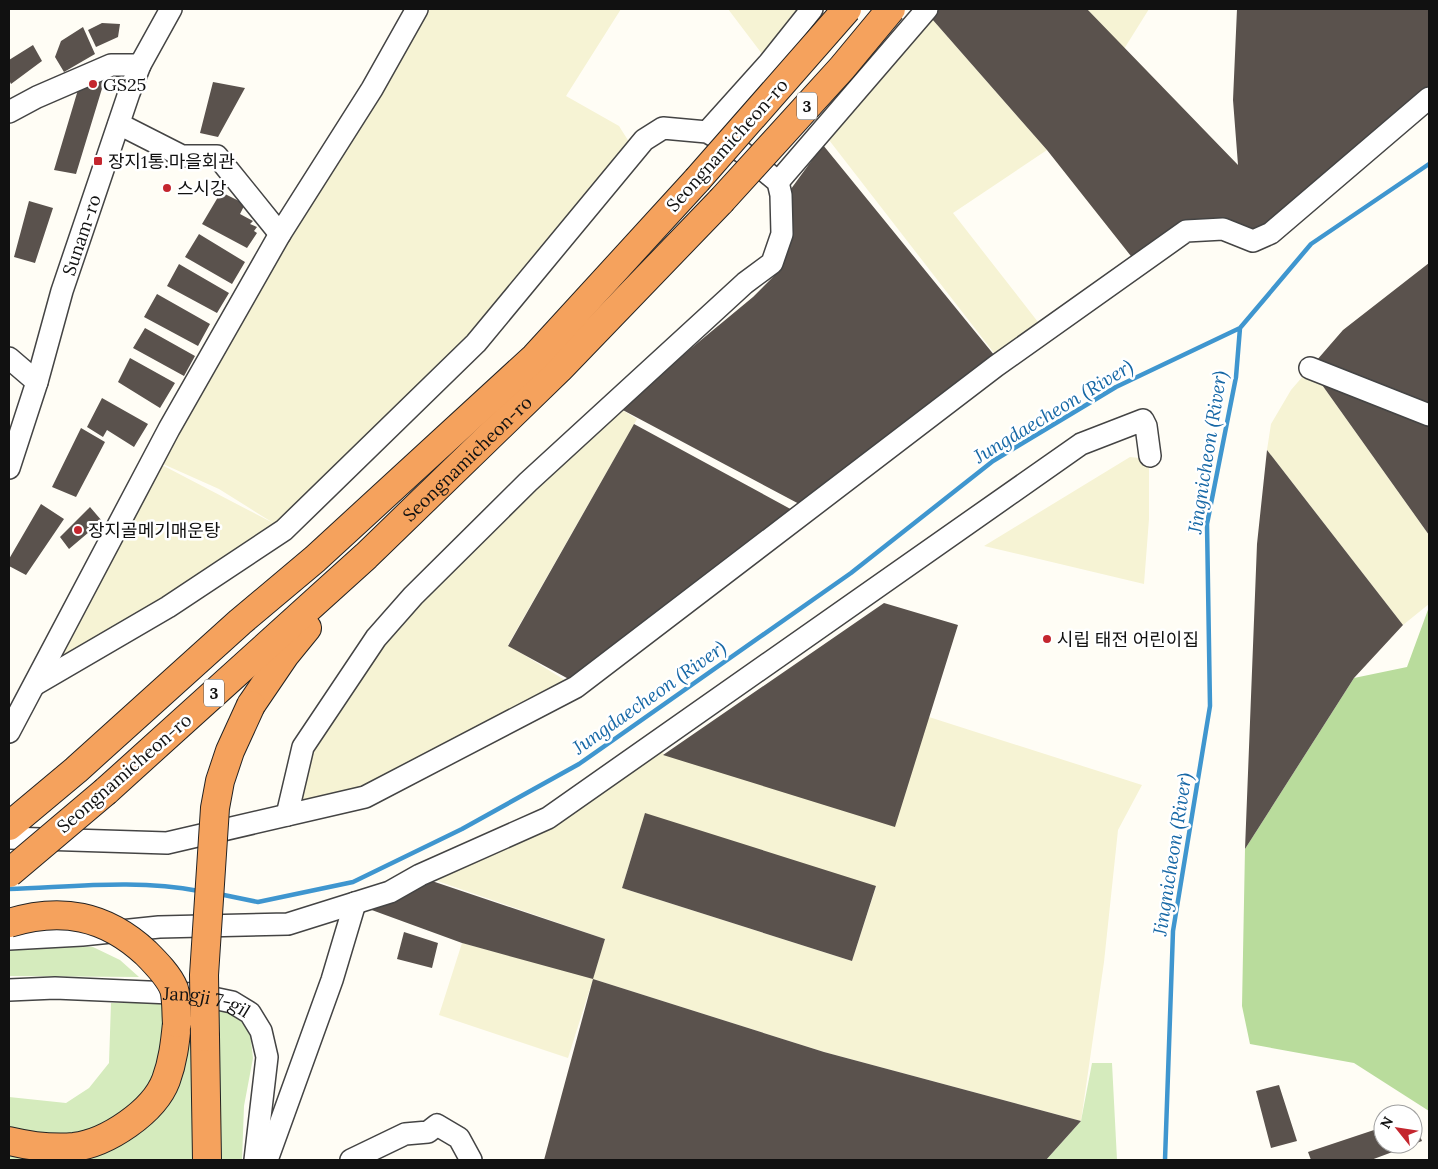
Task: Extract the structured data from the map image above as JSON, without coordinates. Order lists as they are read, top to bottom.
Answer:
{
  "streets": {
    "highway": ["3", "Seongnamicheon-ro"],
    "street": ["Sunam-ro", "Jangji 7-gil"]
  },
  "water": ["Jungdaecheon (River)", "Jingnicheon (River)"],
  "places": {
    "other": [
      "GS25",
      "스시강",
      "장지골메기매운탕",
      "시립 태전 어린이집"
    ],
    "transit": ["장지1통.마을회관"]
  },
  "north": "top left"
}
